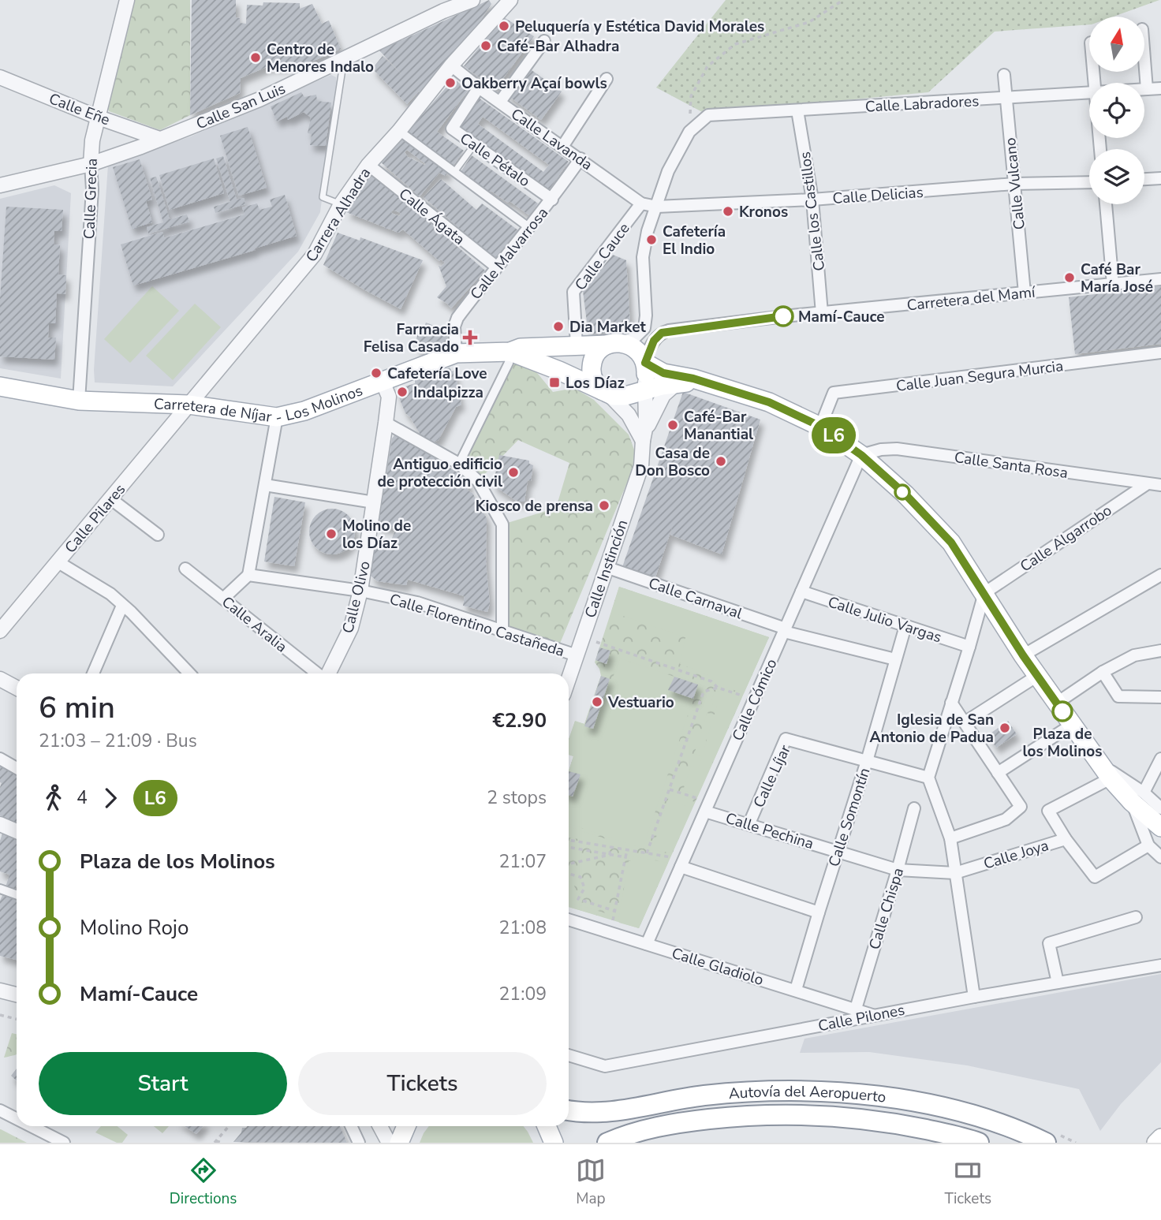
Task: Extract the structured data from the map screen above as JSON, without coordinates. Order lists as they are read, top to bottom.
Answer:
{
  "streets": {
    "highway": ["Autovía del Aeropuerto"],
    "main road": ["Carretera de Níjar - Los Molinos"],
    "street": [
      "Calle Labradores",
      "Calle San Luis",
      "Calle Eñe",
      "Calle Lavanda",
      "Calle Pétalo",
      "Calle Vulcano",
      "Calle Delicias",
      "Calle Grecia",
      "Calle los Castillos",
      "Carrera Alhadra",
      "Calle Ágata",
      "Calle Malvarrosa",
      "Calle Cauce",
      "Carretera del Mamí",
      "Calle Juan Segura Murcia",
      "Calle Santa Rosa",
      "Calle Pilares",
      "Calle Algarrobo",
      "Calle Instinción",
      "Calle Olivo",
      "Calle Carnaval",
      "Calle Julio Vargas",
      "Calle Aralia",
      "Calle Florentino Castañeda",
      "Calle Cómico",
      "Calle Líjar",
      "Calle Somontín",
      "Calle Pechina",
      "Calle Joya",
      "Calle Chispa",
      "Calle Gladiolo",
      "Calle Pilones"
    ]
  },
  "crossings": [
    ["Calle Labradores", "Calle Vulcano"],
    ["Calle Labradores", "Calle los Castillos"],
    ["Calle San Luis", "Calle Eñe"],
    ["Calle San Luis", "Calle Grecia"],
    ["Calle Eñe", "Calle Grecia"],
    ["Calle Lavanda", "Calle Pétalo"],
    ["Calle Lavanda", "Calle Delicias"],
    ["Calle Lavanda", "Carrera Alhadra"],
    ["Calle Lavanda", "Calle Malvarrosa"],
    ["Calle Lavanda", "Calle Cauce"],
    ["Calle Pétalo", "Calle Malvarrosa"],
    ["Calle Vulcano", "Calle Delicias"],
    ["Calle Vulcano", "Carretera del Mamí"],
    ["Calle Delicias", "Calle los Castillos"],
    ["Calle Grecia", "Carretera de Níjar - Los Molinos"],
    ["Calle los Castillos", "Carretera del Mamí"],
    ["Carrera Alhadra", "Calle Ágata"],
    ["Carrera Alhadra", "Carretera de Níjar - Los Molinos"],
    ["Carrera Alhadra", "Calle Pilares"],
    ["Calle Ágata", "Calle Malvarrosa"],
    ["Calle Malvarrosa", "Carretera de Níjar - Los Molinos"],
    ["Carretera de Níjar - Los Molinos", "Calle Pilares"],
    ["Carretera de Níjar - Los Molinos", "Calle Olivo"],
    ["Calle Santa Rosa", "Calle Algarrobo"],
    ["Calle Santa Rosa", "Calle Cómico"],
    ["Calle Instinción", "Calle Carnaval"],
    ["Calle Instinción", "Calle Florentino Castañeda"],
    ["Calle Olivo", "Calle Florentino Castañeda"],
    ["Calle Carnaval", "Calle Cómico"],
    ["Calle Carnaval", "Calle Somontín"],
    ["Calle Julio Vargas", "Calle Cómico"],
    ["Calle Julio Vargas", "Calle Somontín"],
    ["Calle Cómico", "Calle Pechina"],
    ["Calle Cómico", "Calle Gladiolo"],
    ["Calle Líjar", "Calle Somontín"],
    ["Calle Líjar", "Calle Pechina"],
    ["Calle Somontín", "Calle Pechina"],
    ["Calle Somontín", "Calle Gladiolo"],
    ["Calle Pechina", "Calle Joya"],
    ["Calle Pechina", "Calle Chispa"],
    ["Calle Joya", "Calle Chispa"],
    ["Calle Chispa", "Calle Gladiolo"],
    ["Calle Gladiolo", "Calle Pilones"]
  ],
  "places": {
    "other": [
      "Peluquería y Estética David Morales",
      "Café-Bar Alhadra",
      "Centro de Menores Indalo",
      "Oakberry Açaí bowls",
      "Kronos",
      "Cafetería El Indio",
      "Café Bar María José",
      "Mamí-Cauce",
      "Dia Market",
      "Cafetería Love",
      "Indalpizza",
      "Café-Bar Manantial",
      "Casa de Don Bosco",
      "Antiguo edificio de protección civil",
      "Kiosco de prensa",
      "Molino de los Díaz",
      "Vestuario",
      "Plaza de los Molinos",
      "Iglesia de San Antonio de Padua"
    ],
    "health": ["Farmacia Felisa Casado"],
    "transit": ["Los Díaz"]
  },
  "lines": ["bus line L6"],
  "north": "top",
  "page": {
    "on_map": "L6",
    "heading": ["6 min", "21:03 – 21:09 · Bus", "€2.90"],
    "legs": ["4", "L6", "2 stops"],
    "list": [
      {
        "name": "Plaza de los Molinos",
        "value": "21:07"
      },
      {
        "name": "Molino Rojo",
        "value": "21:08"
      },
      {
        "name": "Mamí-Cauce",
        "value": "21:09"
      }
    ],
    "buttons": ["Start", "Tickets"],
    "tabs": ["Directions", "Map", "Tickets"]
  }
}
